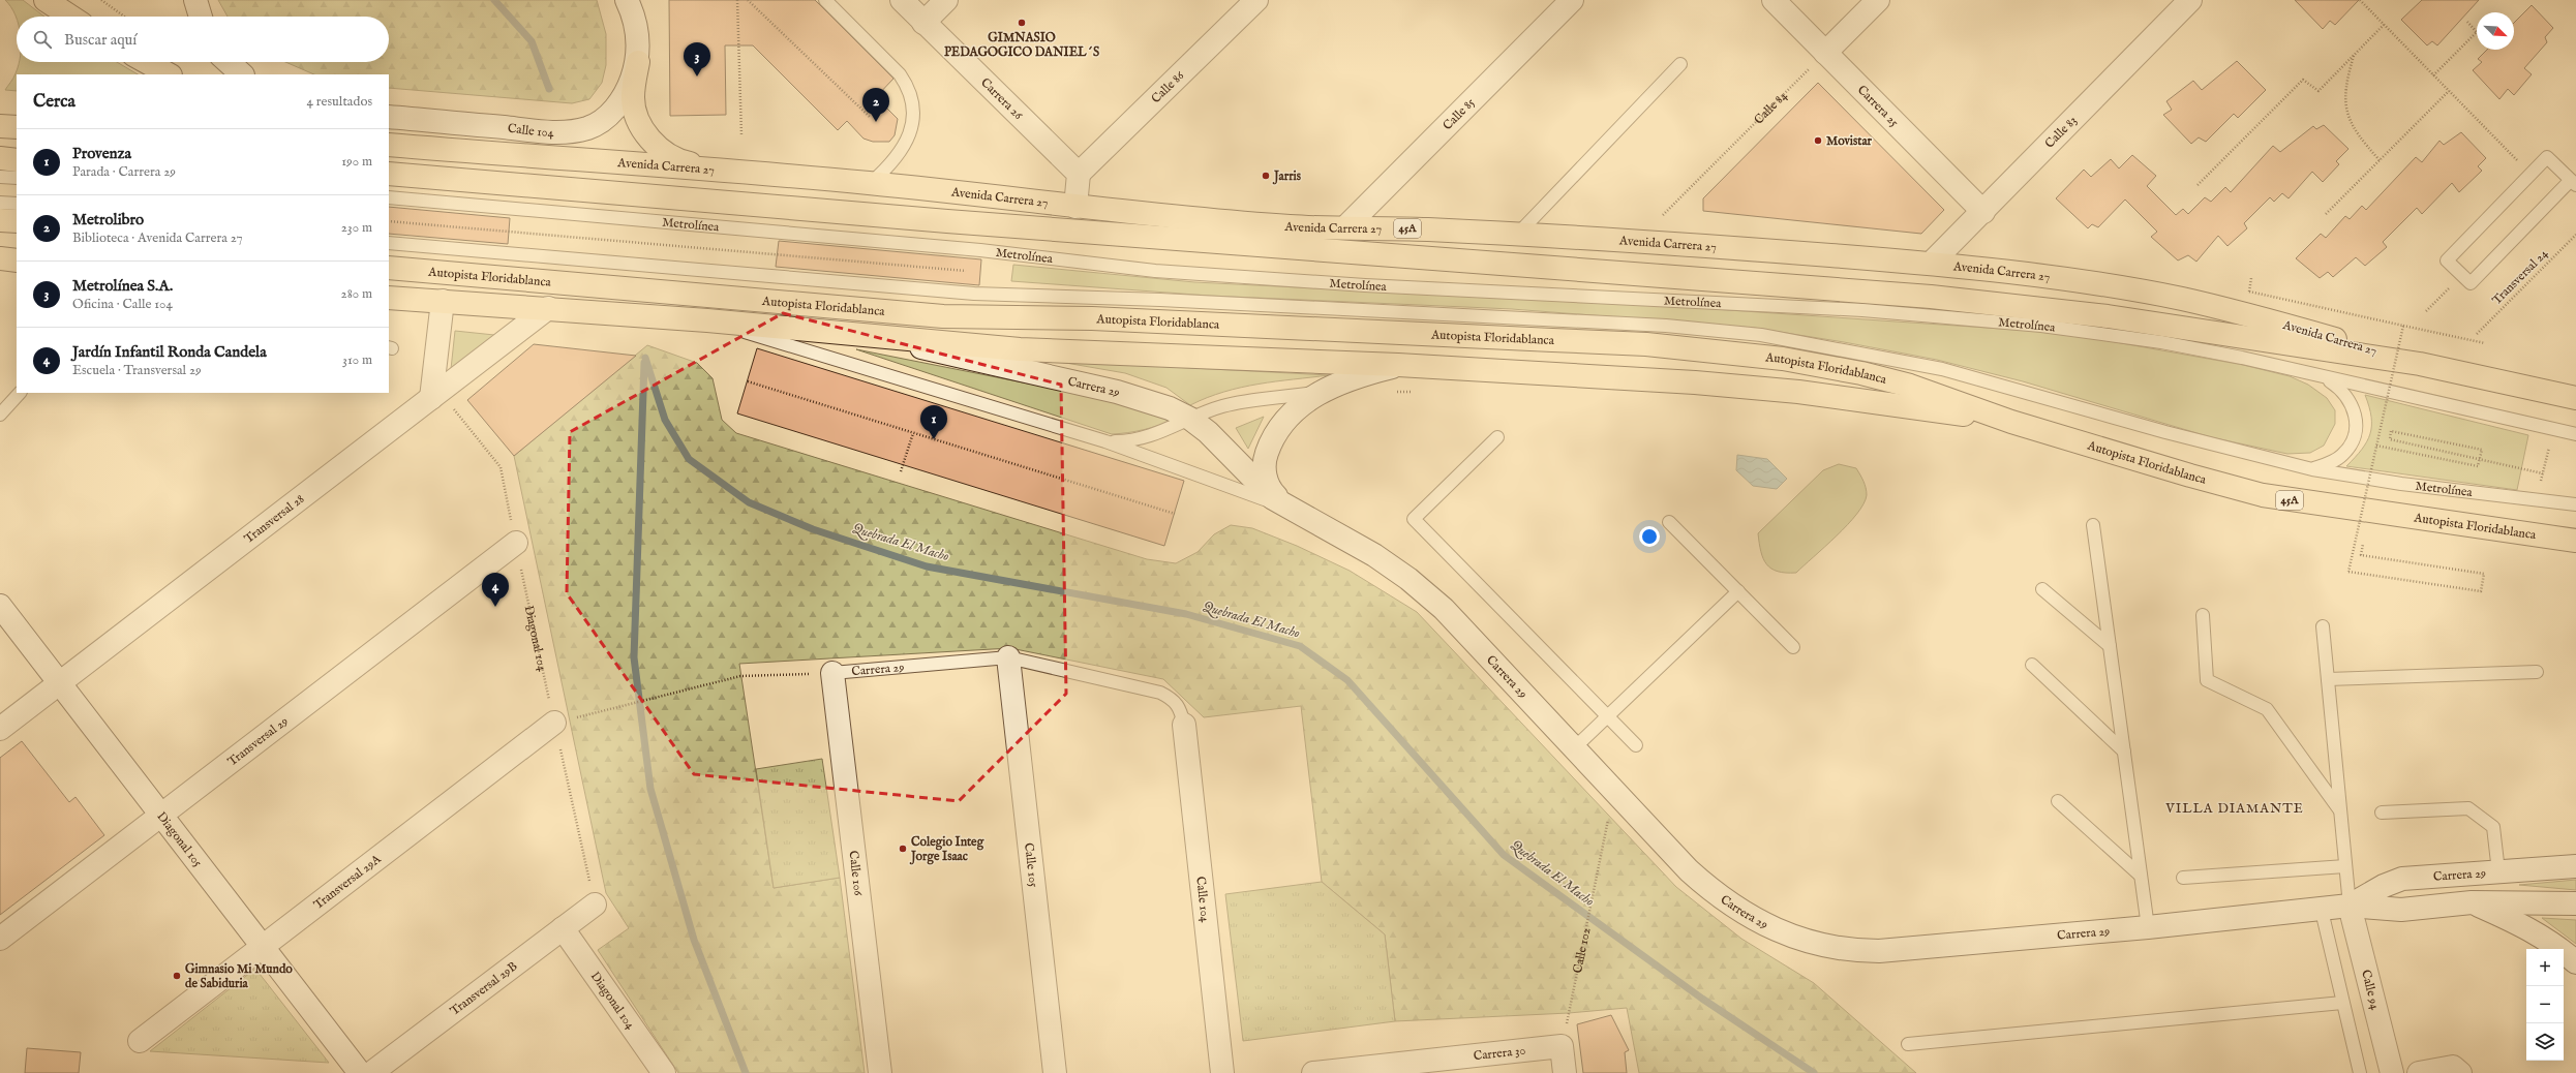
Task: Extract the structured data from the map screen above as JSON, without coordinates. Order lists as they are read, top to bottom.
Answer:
{
  "streets": {
    "highway": ["Avenida Carrera 27", "45A", "Autopista Floridablanca"],
    "street": [
      "Calle 86",
      "Carrera 26",
      "Carrera 25",
      "Calle 85",
      "Calle 104",
      "Calle 83",
      "Carrera 29",
      "Transversal 28",
      "Diagonal 104",
      "Transversal 29",
      "Diagonal 105",
      "Calle 105",
      "Calle 106",
      "Transversal 29A",
      "Transversal 29B",
      "Calle 94",
      "Carrera 30"
    ],
    "lane": ["Metrolínea"],
    "path": ["Calle 84", "Transversal 24", "Calle 102"]
  },
  "crossings": [
    ["Calle 86", "Carrera 26"],
    ["Carrera 25", "Calle 84"],
    ["Carrera 25", "Calle 83"],
    ["Calle 85", "Avenida Carrera 27"],
    ["Calle 104", "Carrera 29"],
    ["Calle 83", "Avenida Carrera 27"],
    ["Avenida Carrera 27", "45A"],
    ["45A", "Autopista Floridablanca"],
    ["45A", "Carrera 29"],
    ["45A", "Transversal 28"],
    ["Carrera 29", "Calle 105"],
    ["Carrera 29", "Calle 106"],
    ["Carrera 29", "Calle 94"],
    ["Transversal 28", "Diagonal 104"],
    ["Transversal 28", "Diagonal 105"],
    ["Diagonal 104", "Transversal 29"],
    ["Diagonal 104", "Transversal 29A"],
    ["Diagonal 104", "Transversal 29B"],
    ["Transversal 29", "Diagonal 105"],
    ["Diagonal 105", "Transversal 29A"]
  ],
  "districts": ["VILLA DIAMANTE"],
  "water": ["Quebrada El Macho"],
  "places": [
    "GIMNASIO PEDAGOGICO DANIEL´S",
    "Movistar",
    "Jarris",
    "Colegio Integ Jorge Isaac",
    "Gimnasio Mi Mundo de Sabiduria"
  ],
  "north": "bottom right",
  "page": {
    "search": "Buscar aquí",
    "pins": [
      "3",
      "2",
      "1",
      "4"
    ],
    "heading": ["Cerca", "4 resultados"],
    "list": [
      {
        "mark": "1",
        "name": "Provenza",
        "note": "Parada · Carrera 29",
        "value": "190 m"
      },
      {
        "mark": "2",
        "name": "Metrolibro",
        "note": "Biblioteca · Avenida Carrera 27",
        "value": "230 m"
      },
      {
        "mark": "3",
        "name": "Metrolínea S.A.",
        "note": "Oficina · Calle 104",
        "value": "280 m"
      },
      {
        "mark": "4",
        "name": "Jardín Infantil Ronda Candela",
        "note": "Escuela · Transversal 29",
        "value": "310 m"
      }
    ],
    "map_buttons": ["+", "−"]
  }
}
